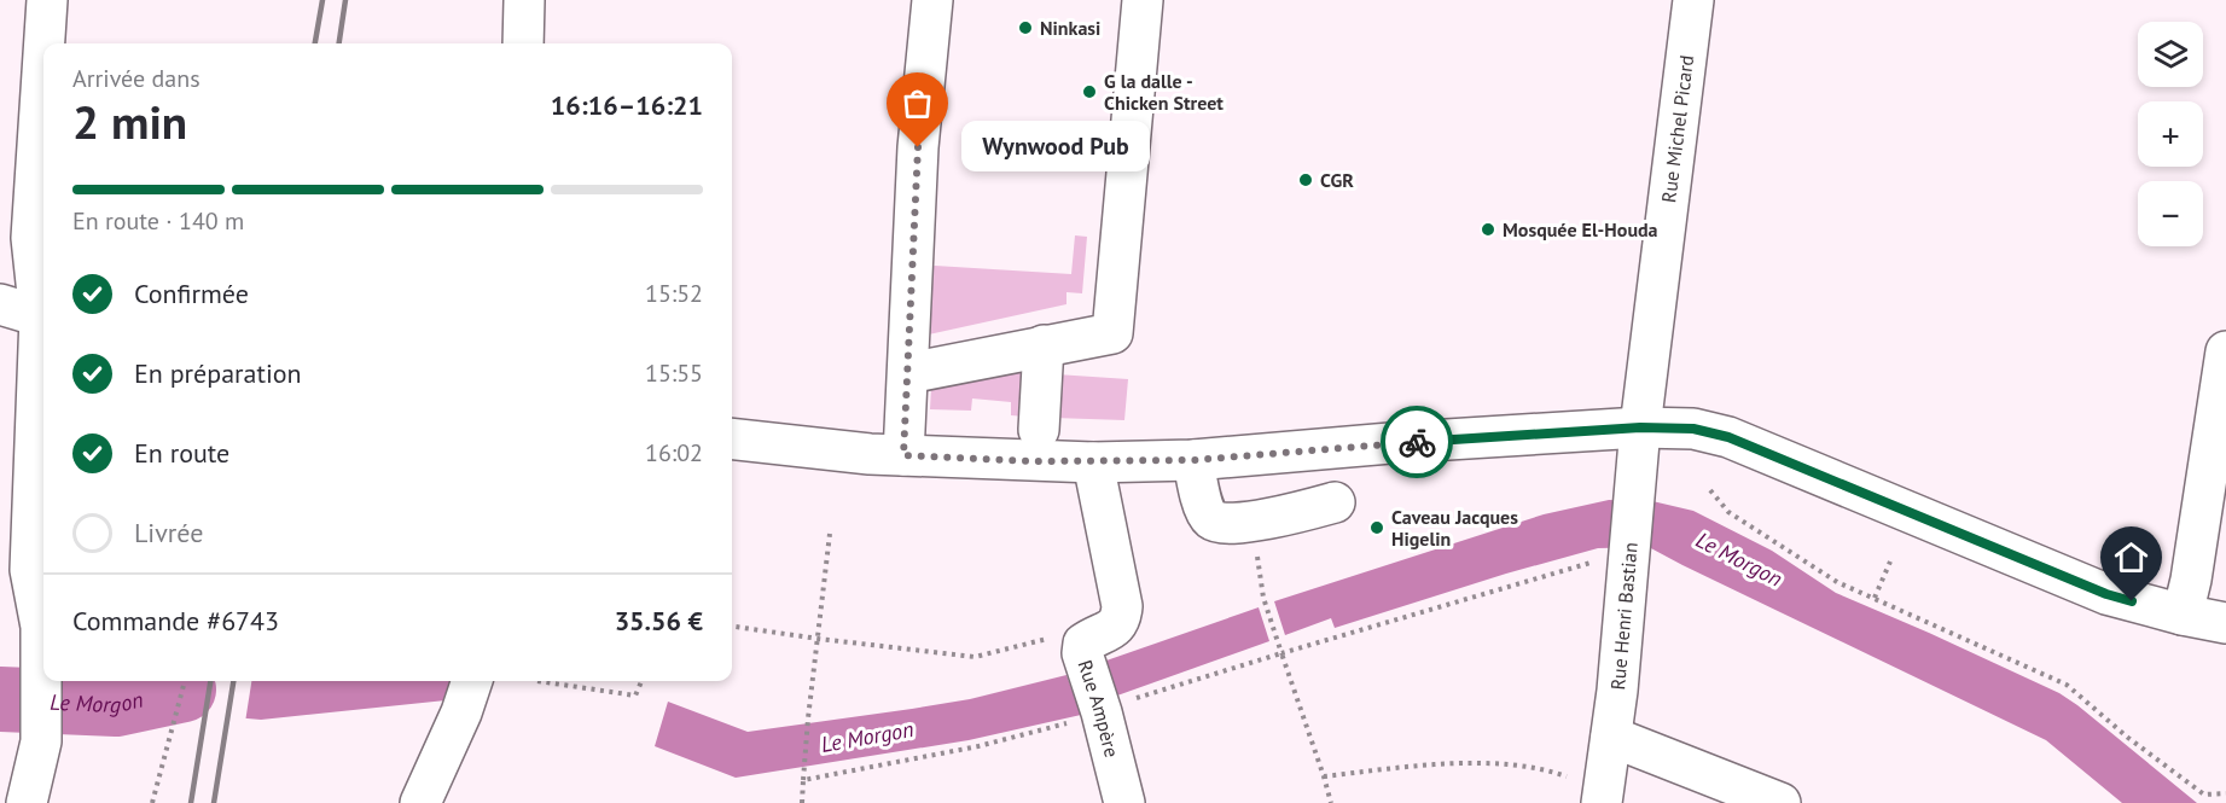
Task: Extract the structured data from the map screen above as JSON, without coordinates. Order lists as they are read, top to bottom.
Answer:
{
  "streets": {
    "street": ["Rue Michel Picard", "Rue Henri Bastian", "Rue Ampère"]
  },
  "crossings": [
    ["Rue Michel Picard", "Rue Henri Bastian"]
  ],
  "water": ["Le Morgon"],
  "places": [
    "Ninkasi",
    "G la dalle - Chicken Street",
    "Wynwood Pub",
    "CGR",
    "Mosquée El-Houda",
    "Caveau Jacques Higelin"
  ],
  "page": {
    "map_buttons": ["+", "−"],
    "heading": ["2 min", "Arrivée dans", "16:16–16:21"],
    "panel": ["Commande #6743", "35.56 €"],
    "bubble": "Wynwood Pub",
    "bar": "En route · 140 m",
    "list": [
      ["Confirmée", "15:52"],
      ["En préparation", "15:55"],
      ["En route", "16:02"],
      "Livrée"
    ]
  }
}
